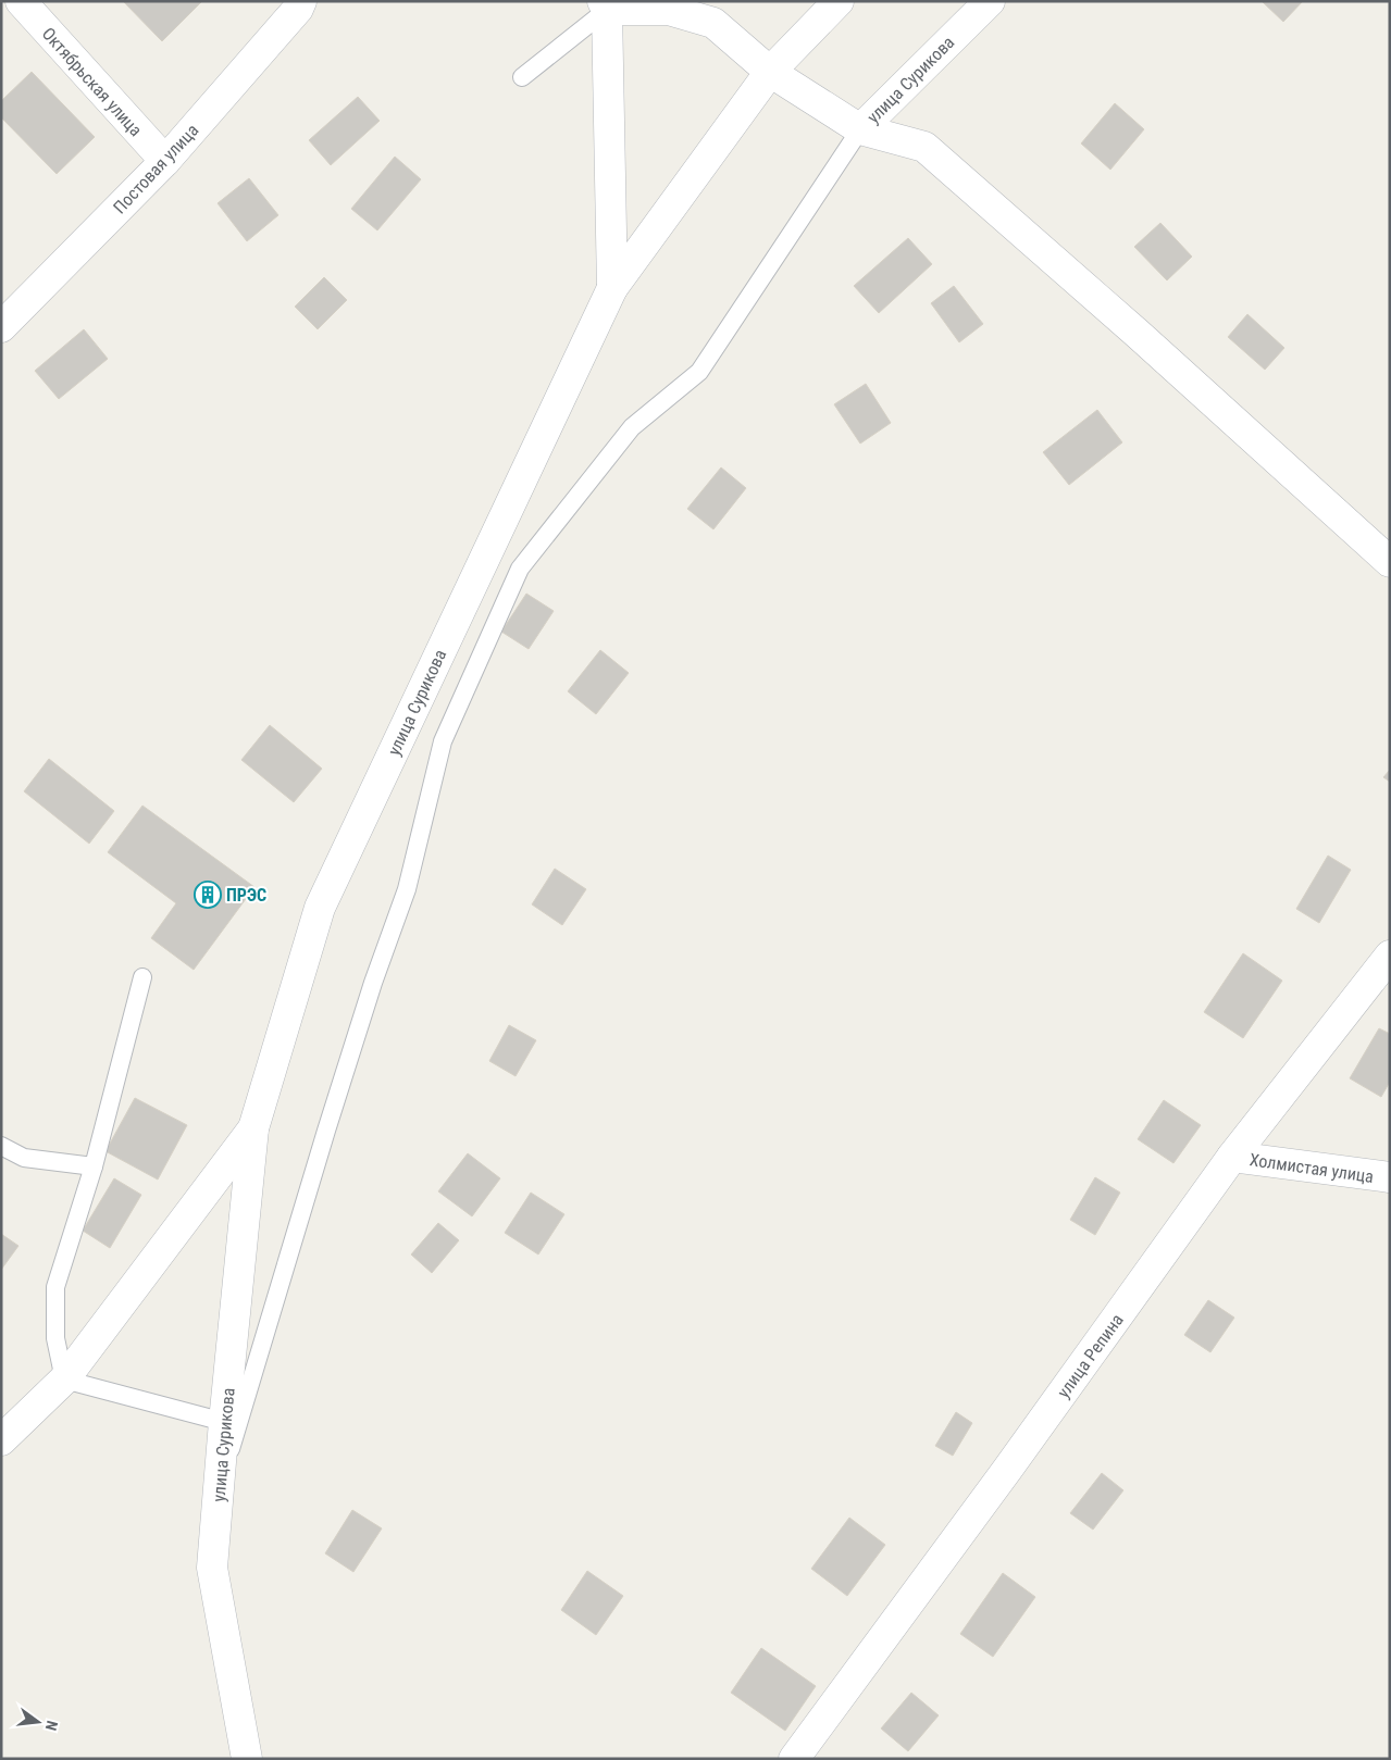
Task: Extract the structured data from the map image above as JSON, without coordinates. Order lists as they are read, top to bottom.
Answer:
{
  "streets": {
    "street": [
      "улица Сурикова",
      "Октябрьская улица",
      "Постовая улица",
      "Холмистая улица",
      "улица Репина"
    ]
  },
  "crossings": [
    ["Октябрьская улица", "Постовая улица"],
    ["Холмистая улица", "улица Репина"]
  ],
  "places": {
    "building": ["ПРЭС"]
  },
  "north": "right"
}
